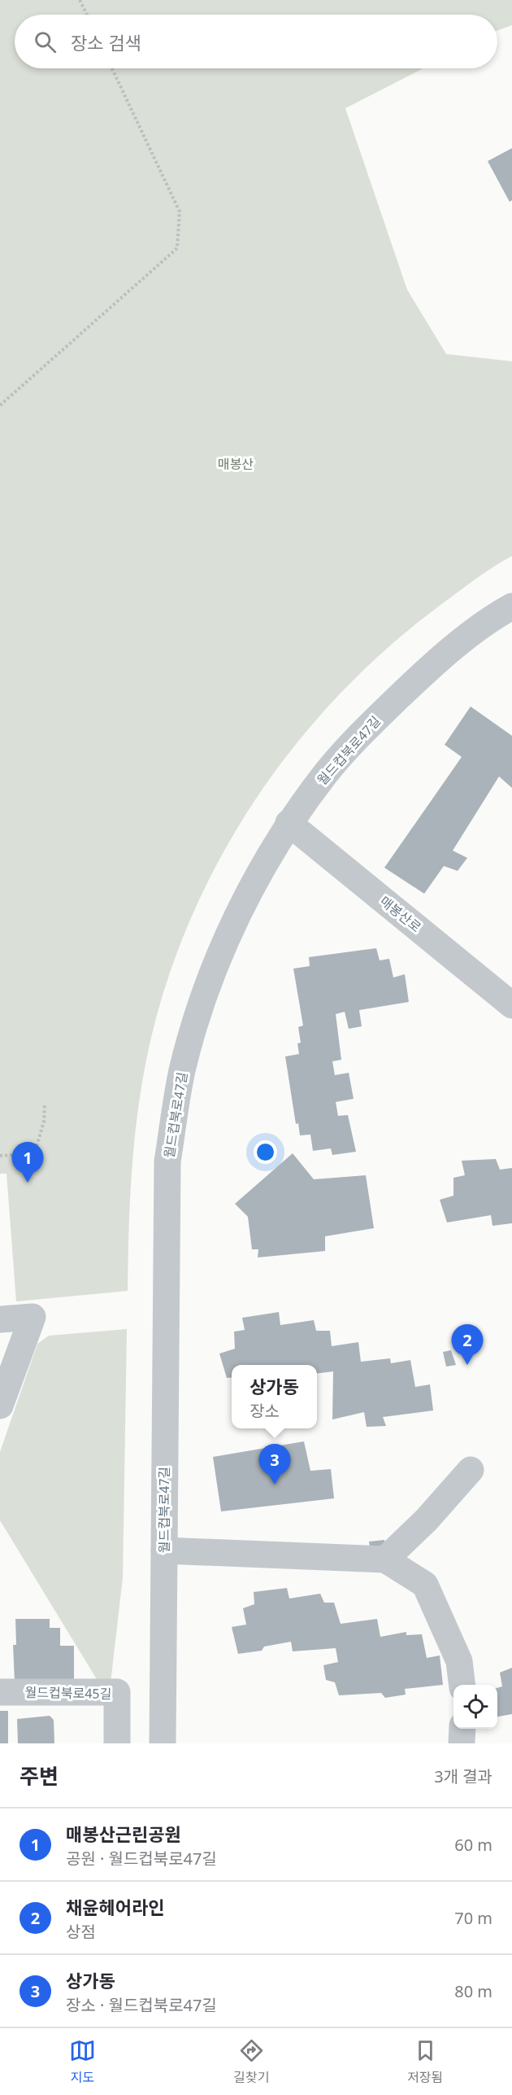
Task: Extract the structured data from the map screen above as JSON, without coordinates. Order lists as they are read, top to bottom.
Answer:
{
  "streets": {
    "street": ["월드컵북로47길", "매봉산로", "월드컵북로45길"]
  },
  "crossings": [
    ["월드컵북로47길", "매봉산로"]
  ],
  "parks": ["매봉산"],
  "page": {
    "search": "장소 검색",
    "pins": ["1", "2", "3"],
    "popup": ["상가동", "장소"],
    "heading": ["주변", "3개 결과"],
    "list": [
      {
        "mark": "1",
        "name": "매봉산근린공원",
        "note": "공원 · 월드컵북로47길",
        "value": "60 m"
      },
      {
        "mark": "2",
        "name": "채윤헤어라인",
        "note": "상점",
        "value": "70 m"
      },
      {
        "mark": "3",
        "name": "상가동",
        "note": "장소 · 월드컵북로47길",
        "value": "80 m"
      }
    ],
    "nav": ["지도", "길찾기", "저장됨"]
  }
}
